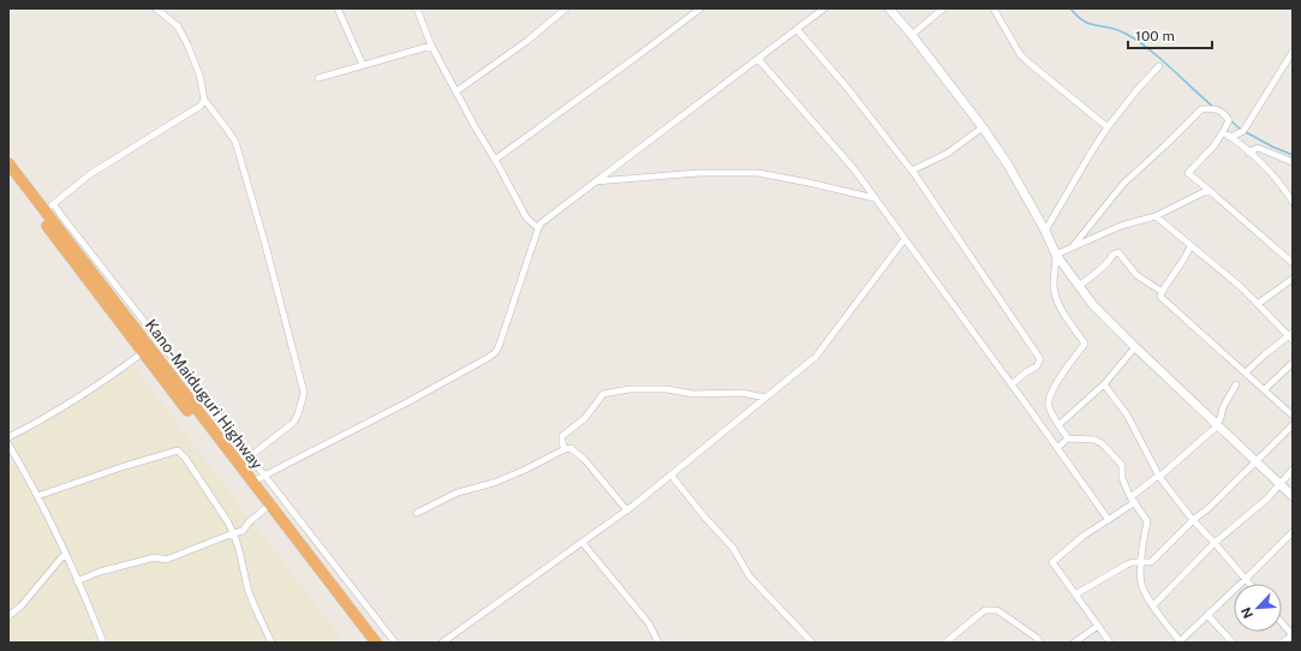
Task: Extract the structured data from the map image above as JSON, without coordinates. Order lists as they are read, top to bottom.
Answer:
{
  "streets": {
    "highway": ["Kano-Maiduguri Highway"]
  },
  "scale_bar": "100 m",
  "north": "bottom left"
}
